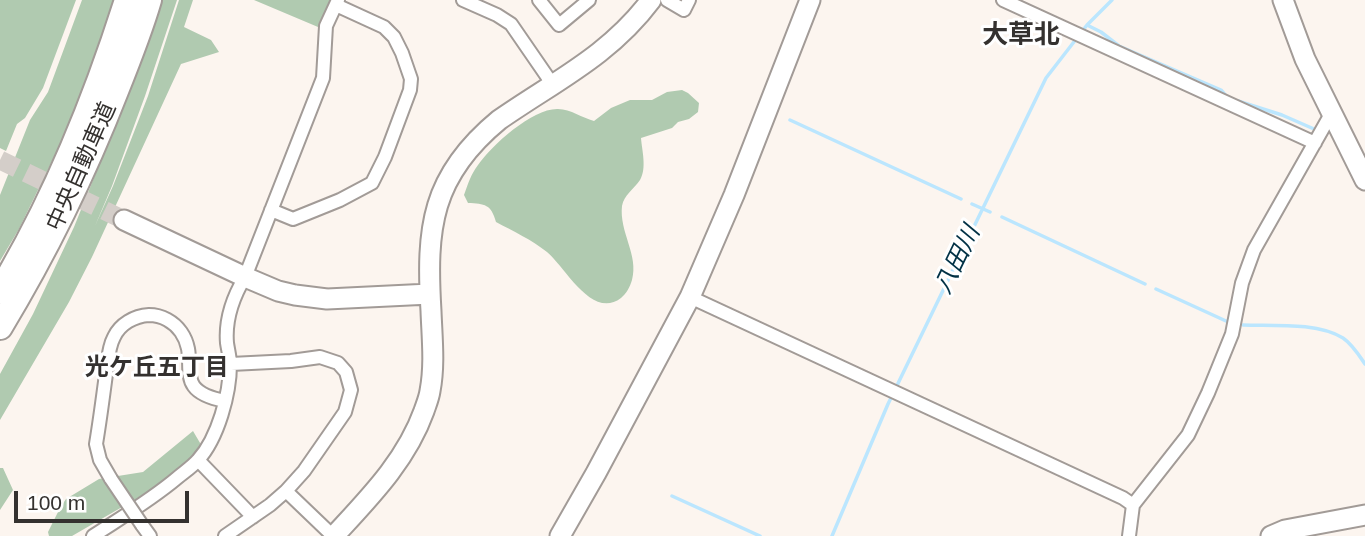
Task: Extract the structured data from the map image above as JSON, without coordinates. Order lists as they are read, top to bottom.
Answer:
{
  "streets": {
    "highway": ["中央自動車道"]
  },
  "districts": ["大草北", "光ケ丘五丁目"],
  "water": ["八田川"],
  "scale_bar": "100 m"
}
